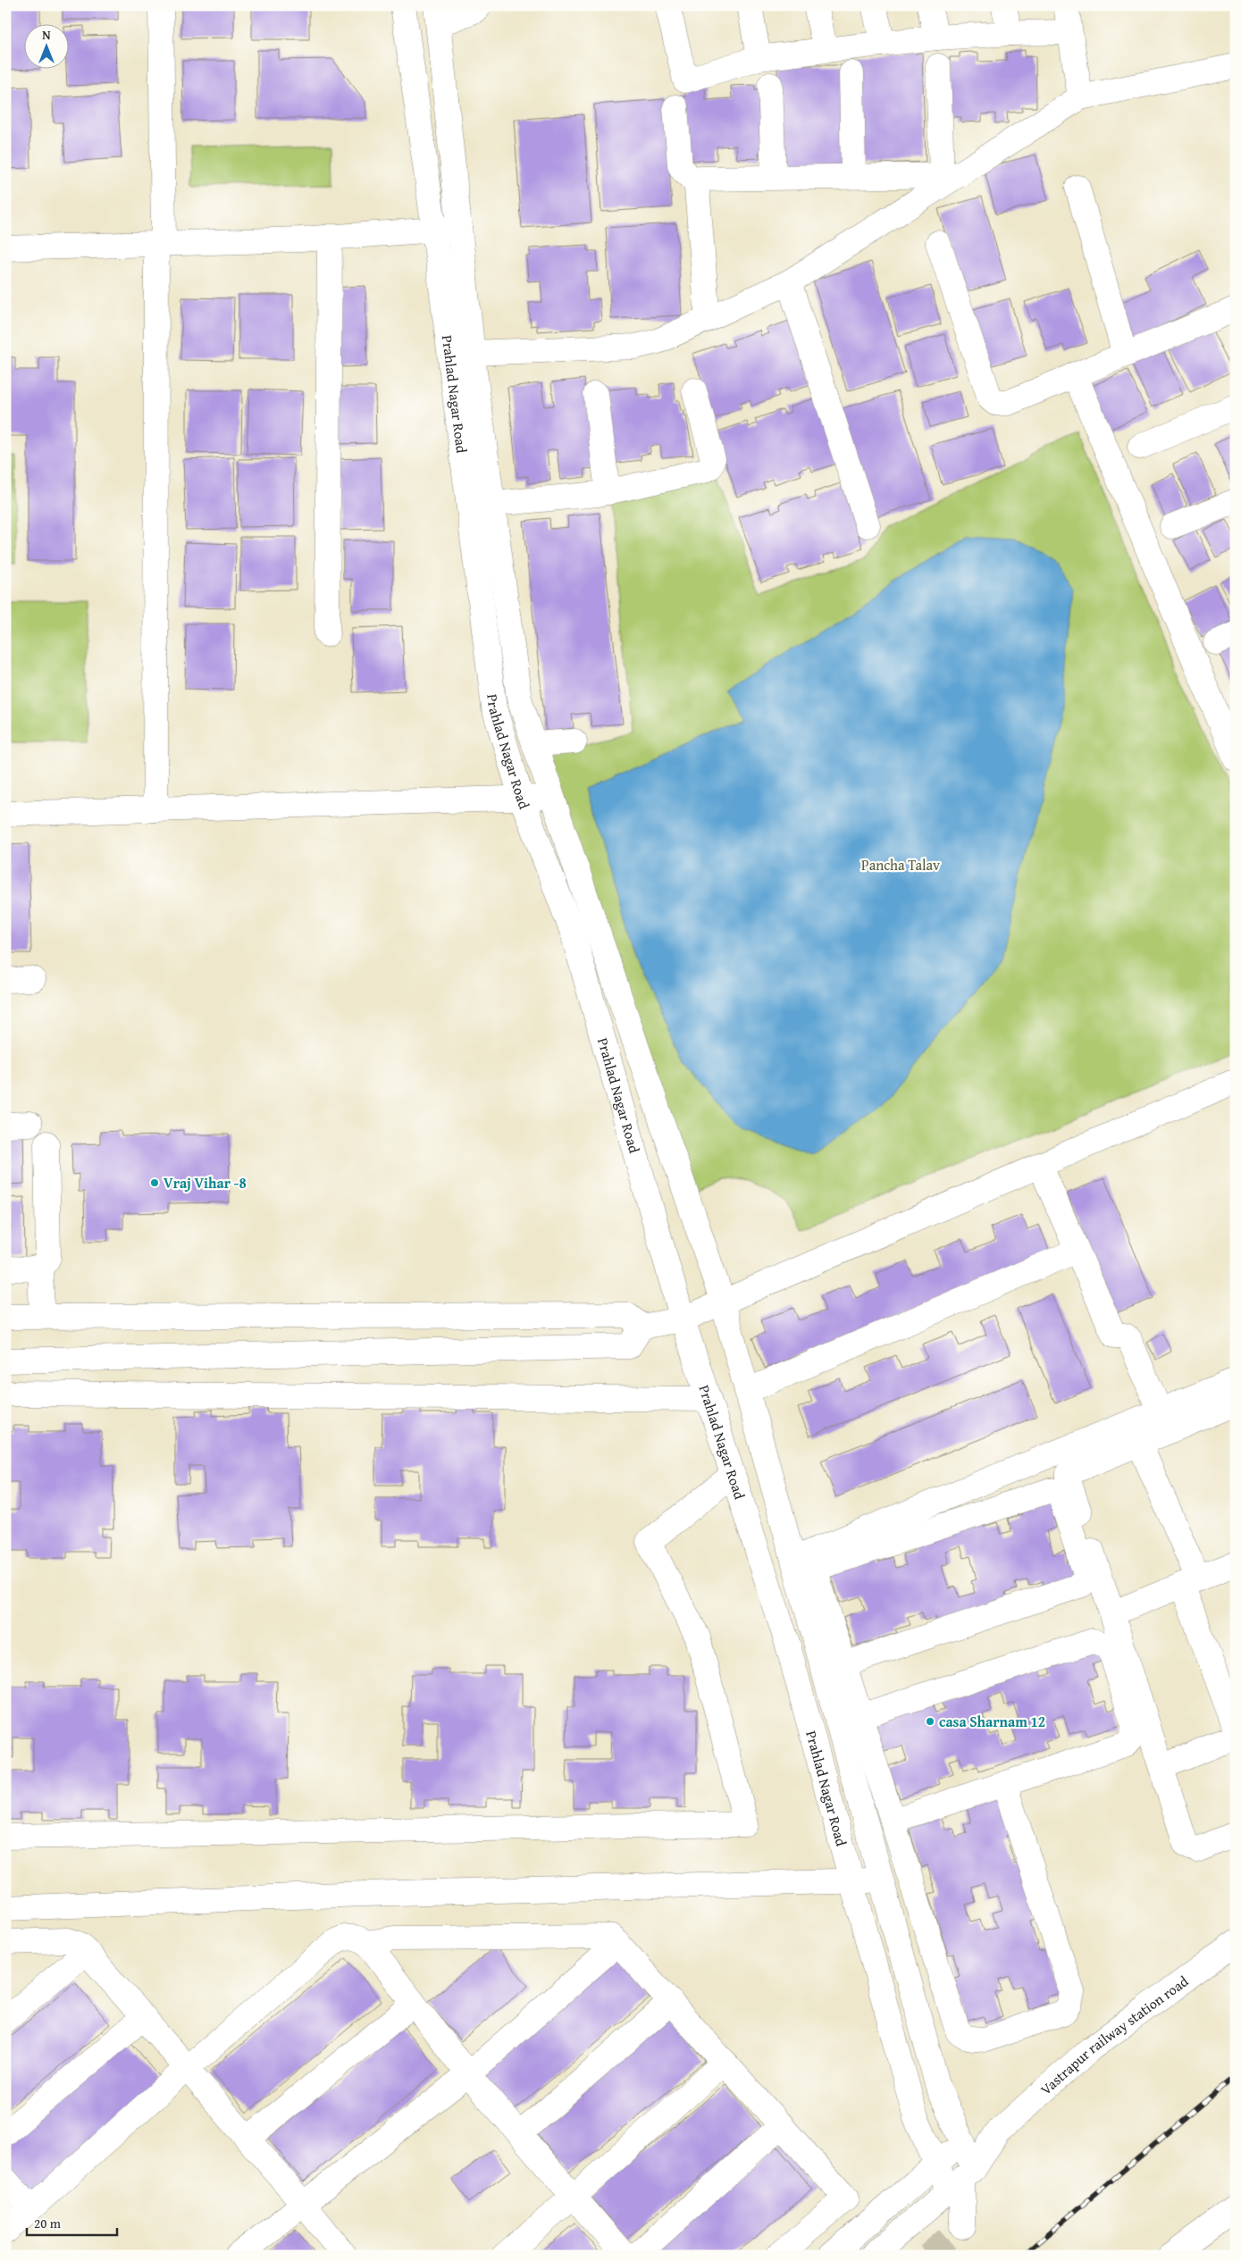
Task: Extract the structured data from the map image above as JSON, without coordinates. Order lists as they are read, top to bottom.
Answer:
{
  "streets": {
    "street": ["Prahlad Nagar Road", "Vastrapur railway station road"]
  },
  "parks": ["Pancha Talav"],
  "places": ["Vraj Vihar -8", "casa Sharnam 12"],
  "scale_bar": "20 m",
  "north": "top"
}
